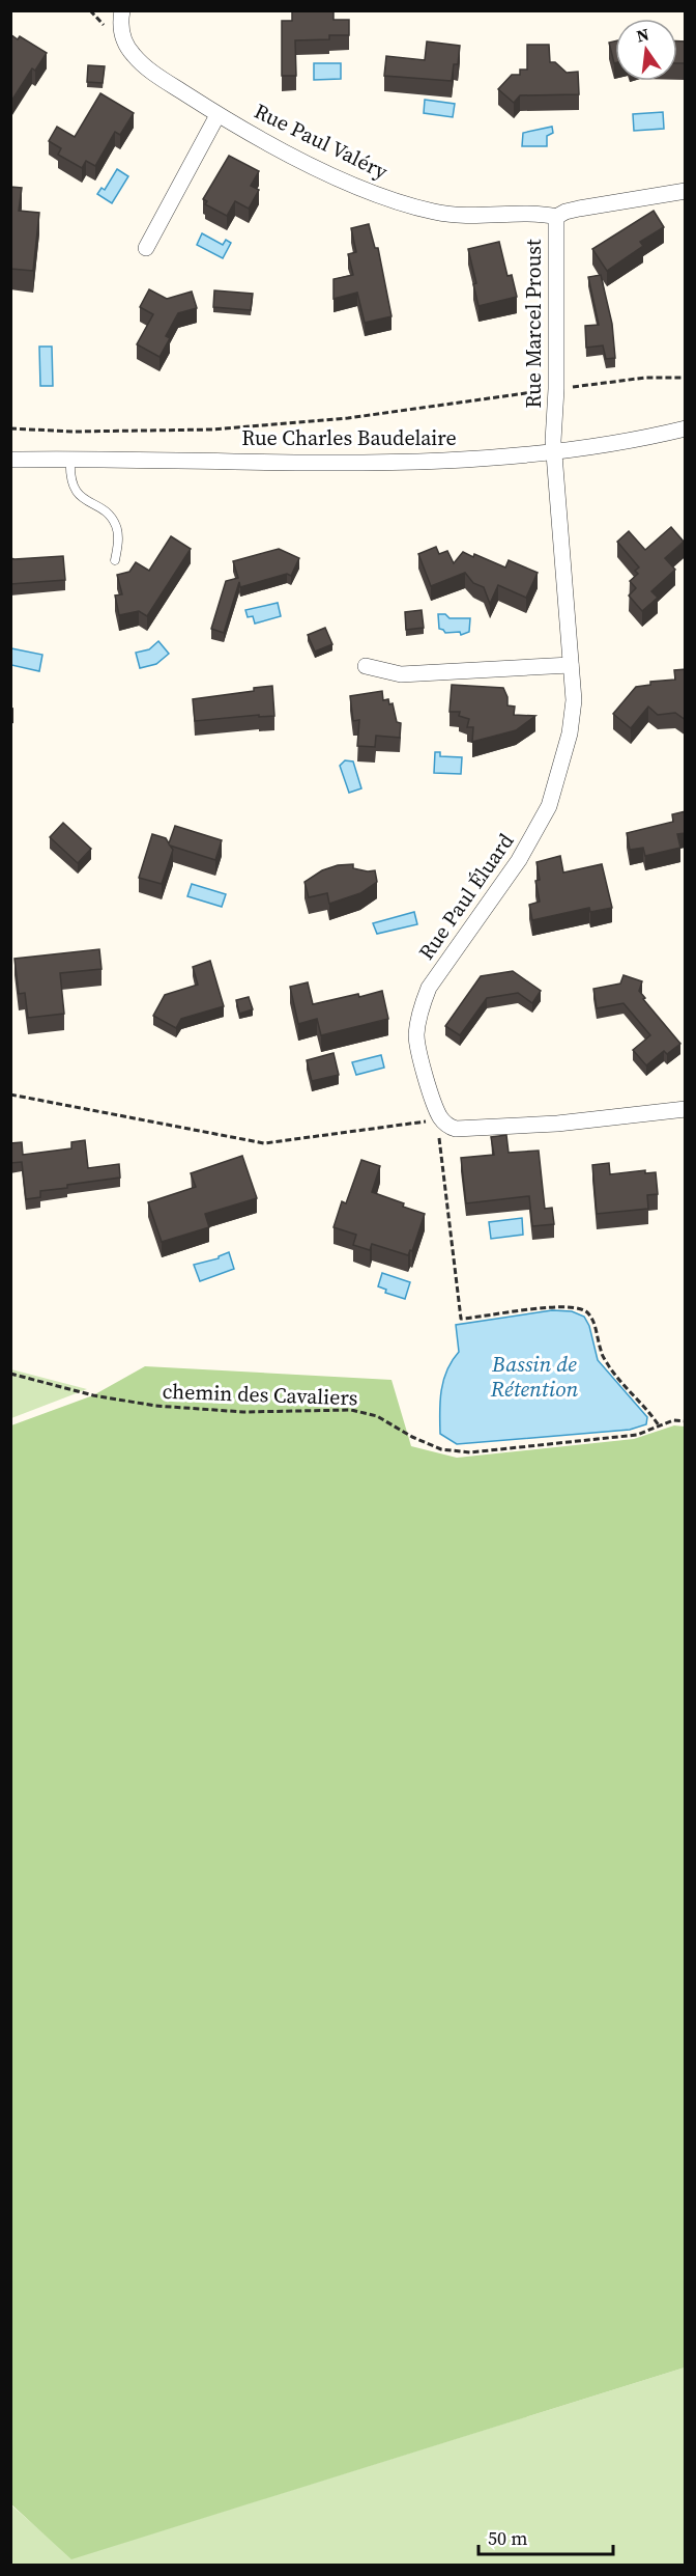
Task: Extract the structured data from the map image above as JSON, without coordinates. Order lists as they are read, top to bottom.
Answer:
{
  "streets": {
    "street": [
      "Rue Paul Valéry",
      "Rue Marcel Proust",
      "Rue Charles Baudelaire",
      "Rue Paul Éluard"
    ],
    "path": ["chemin des Cavaliers"]
  },
  "crossings": [
    ["Rue Paul Valéry", "Rue Marcel Proust"],
    ["Rue Marcel Proust", "Rue Charles Baudelaire"],
    ["Rue Marcel Proust", "Rue Paul Éluard"],
    ["Rue Charles Baudelaire", "Rue Paul Éluard"]
  ],
  "water": ["Bassin de Rétention"],
  "scale_bar": "50 m",
  "north": "top"
}
